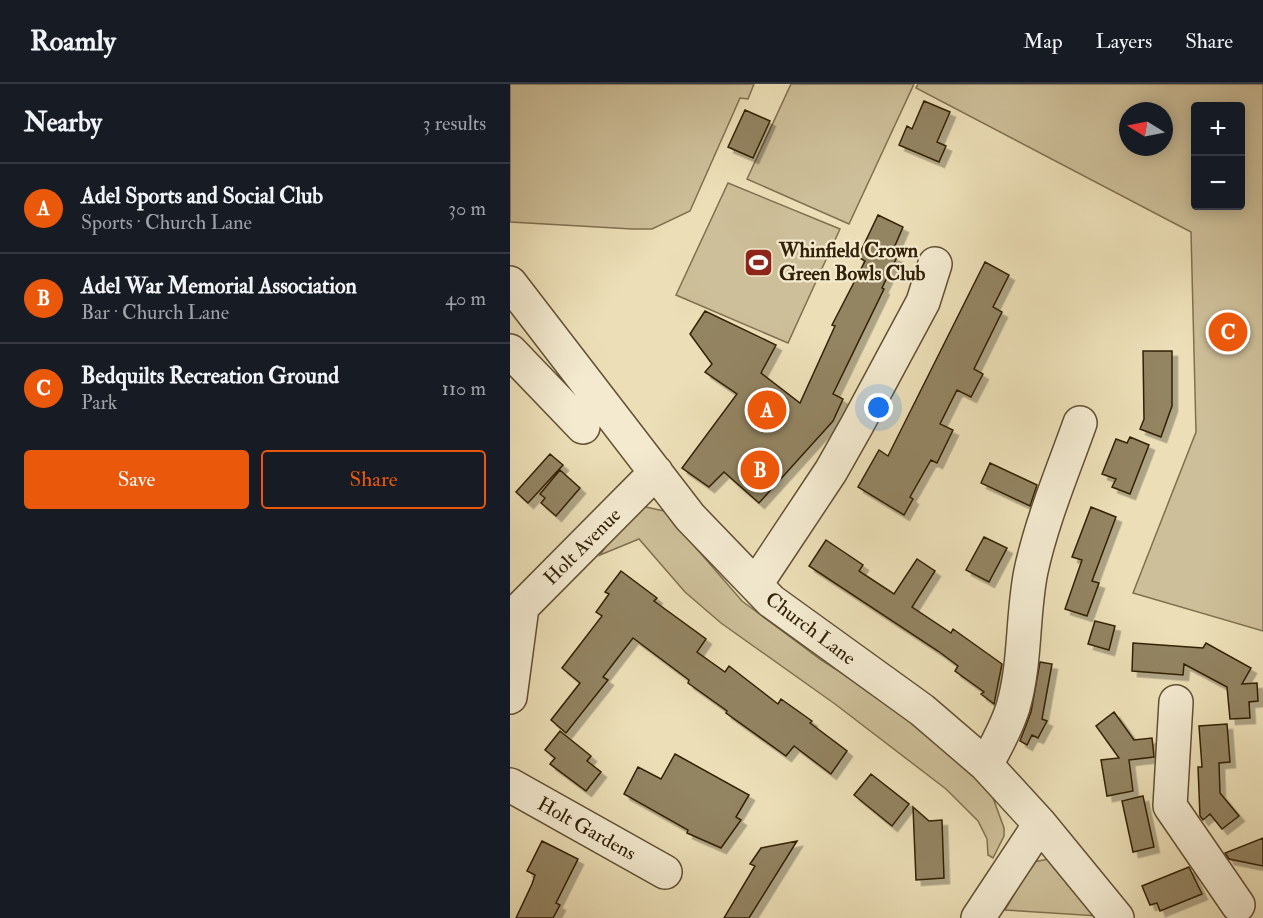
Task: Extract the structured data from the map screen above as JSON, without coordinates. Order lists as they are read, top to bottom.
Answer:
{
  "streets": {
    "street": ["Holt Avenue", "Church Lane", "Holt Gardens"]
  },
  "crossings": [
    ["Holt Avenue", "Church Lane"]
  ],
  "places": {
    "sports": ["Whinfield Crown Green Bowls Club"]
  },
  "north": "left",
  "page": {
    "header": "Roamly",
    "nav": ["Map", "Layers", "Share"],
    "heading": ["Nearby", "3 results"],
    "map_buttons": ["+", "−"],
    "list": [
      {
        "mark": "A",
        "name": "Adel Sports and Social Club",
        "note": "Sports · Church Lane",
        "value": "30 m"
      },
      {
        "mark": "B",
        "name": "Adel War Memorial Association",
        "note": "Bar · Church Lane",
        "value": "40 m"
      },
      {
        "mark": "C",
        "name": "Bedquilts Recreation Ground",
        "note": "Park",
        "value": "110 m"
      }
    ],
    "pins": ["C", "A", "B"],
    "buttons": ["Save", "Share"]
  }
}
